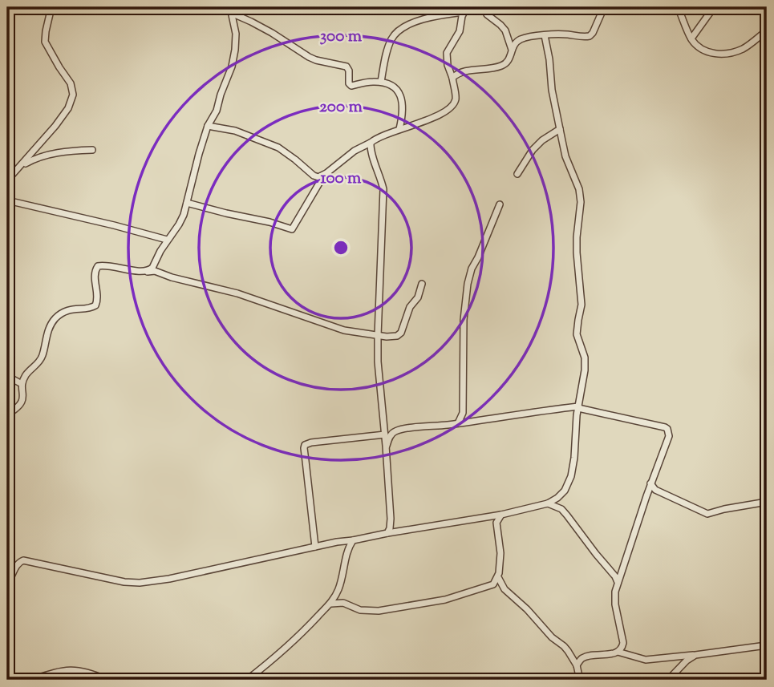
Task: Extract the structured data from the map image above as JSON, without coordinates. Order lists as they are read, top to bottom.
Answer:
{
  "rings": ["300 m", "200 m", "100 m"]
}
